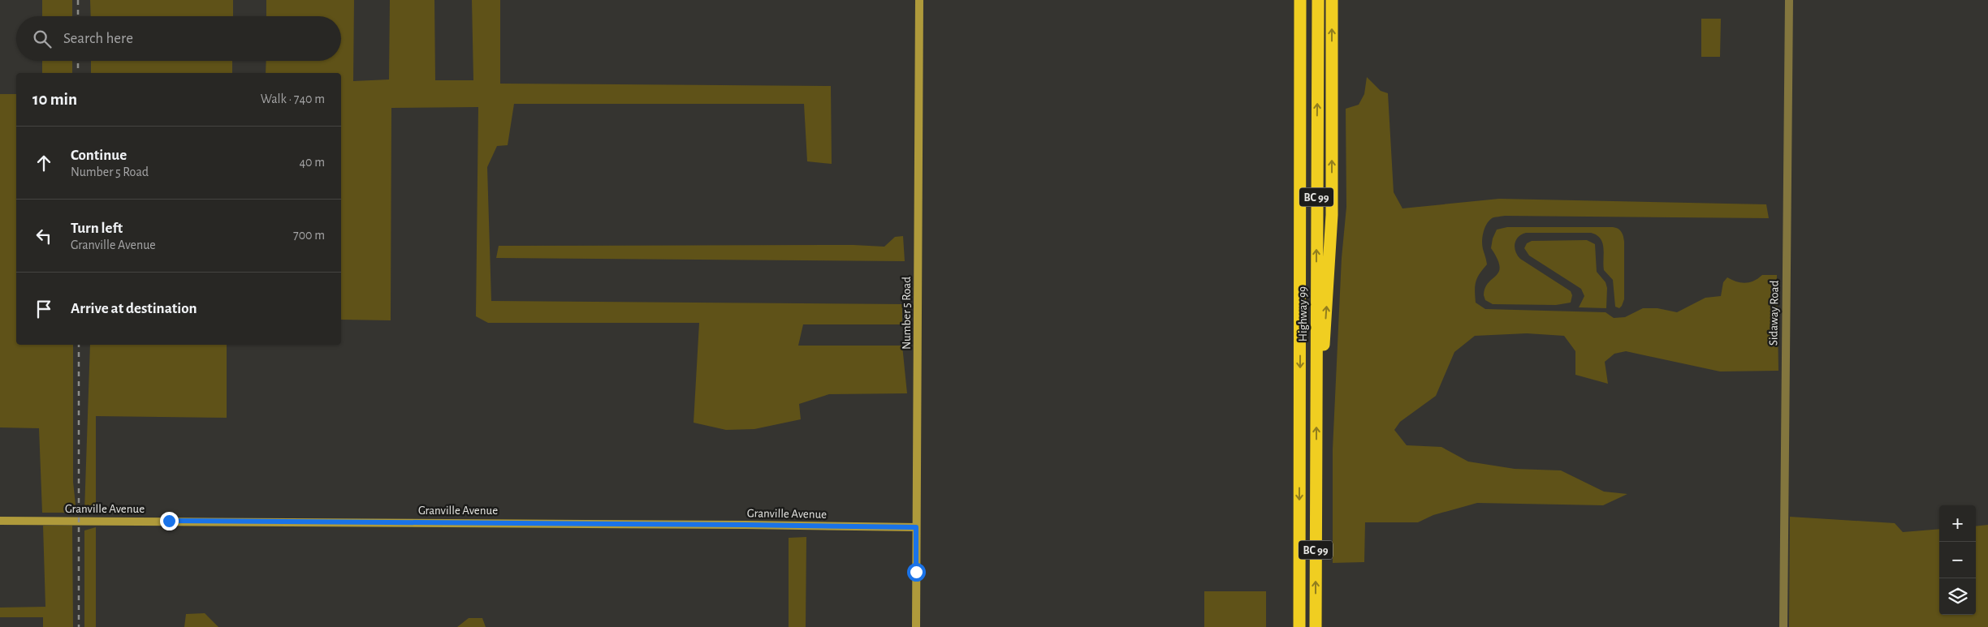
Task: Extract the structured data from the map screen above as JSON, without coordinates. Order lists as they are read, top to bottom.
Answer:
{
  "streets": {
    "highway": ["BC 99", "Highway 99"],
    "street": ["Number 5 Road", "Sidaway Road", "Granville Avenue"]
  },
  "crossings": [
    ["Number 5 Road", "Granville Avenue"]
  ],
  "page": {
    "search": "Search here",
    "heading": ["10 min", "Walk · 740 m"],
    "list": [
      ["Continue", "Number 5 Road", "40 m"],
      ["Turn left", "Granville Avenue", "700 m"],
      "Arrive at destination"
    ],
    "map_buttons": ["+", "−"]
  }
}
